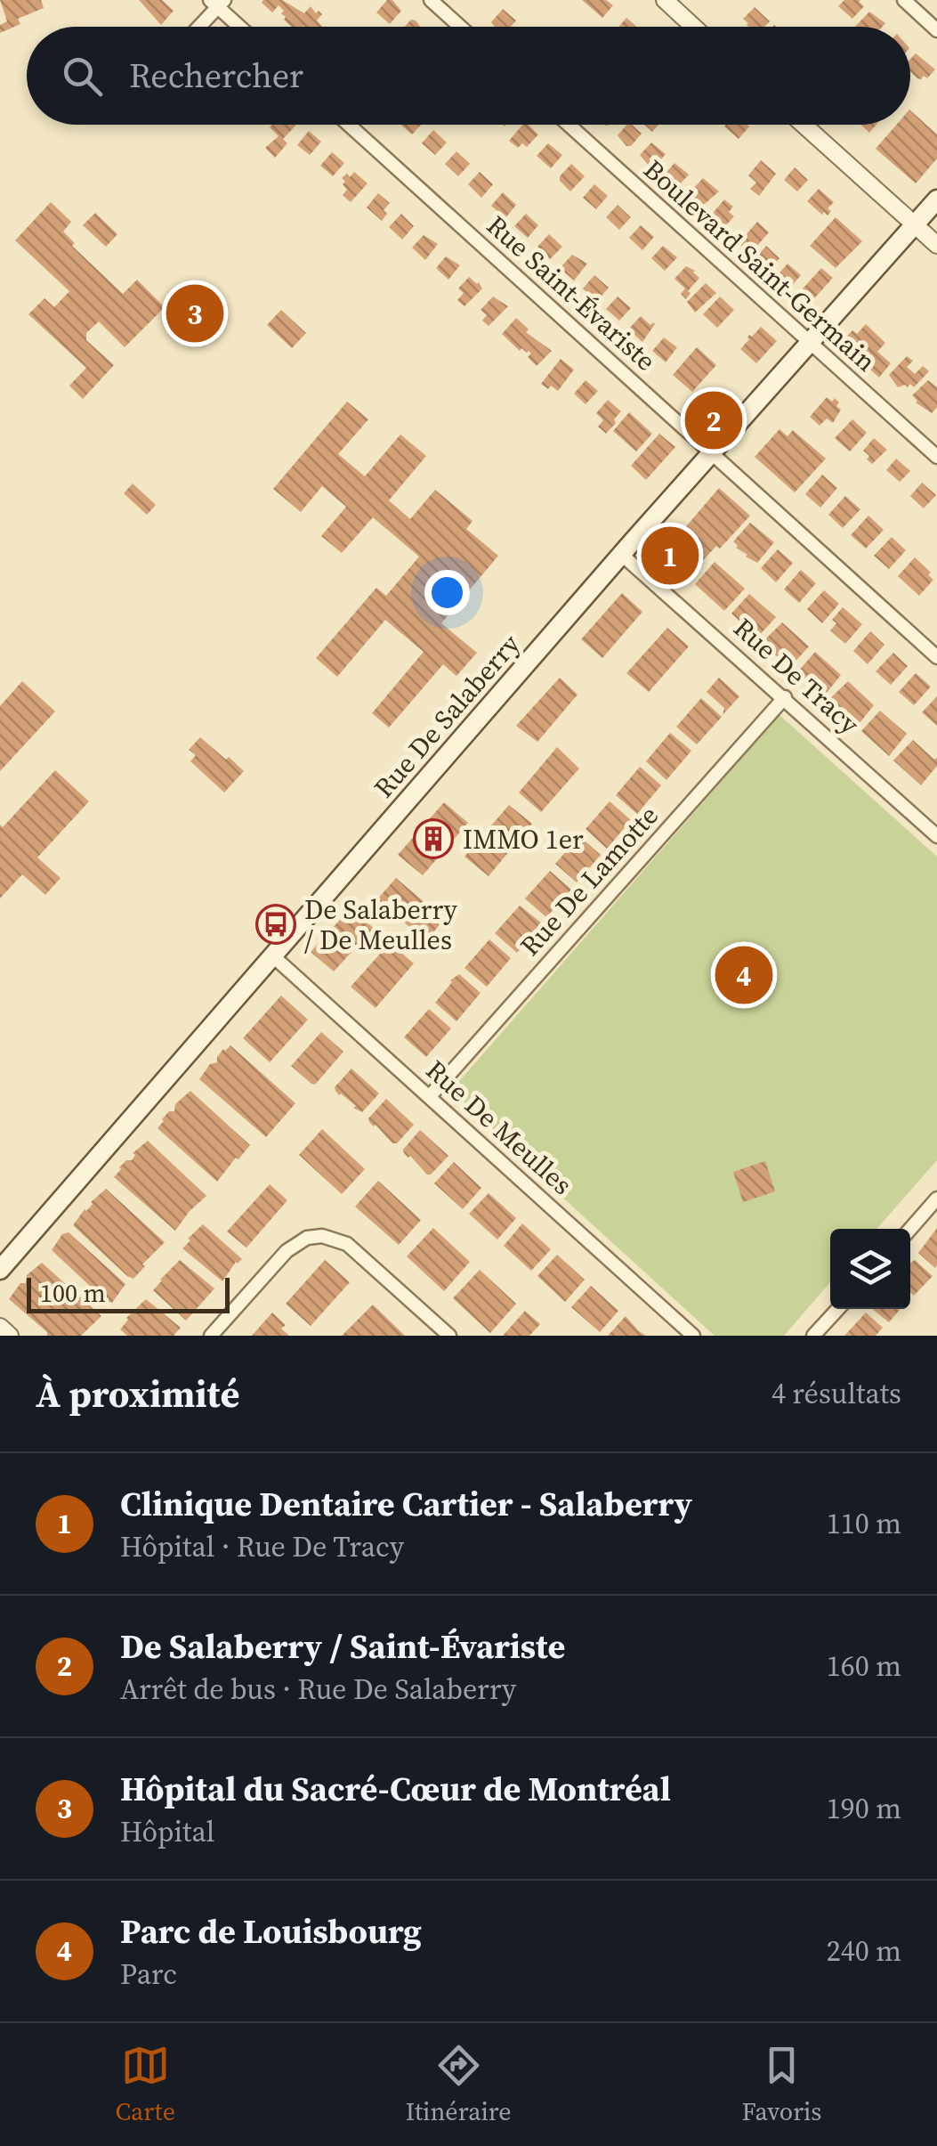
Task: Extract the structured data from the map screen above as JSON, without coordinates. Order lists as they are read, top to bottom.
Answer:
{
  "streets": {
    "main road": ["Rue De Salaberry"],
    "street": [
      "Boulevard Saint-Germain",
      "Rue Saint-Évariste",
      "Rue De Tracy",
      "Rue De Lamotte",
      "Rue De Meulles"
    ]
  },
  "crossings": [
    ["Boulevard Saint-Germain", "Rue De Salaberry"],
    ["Rue Saint-Évariste", "Rue De Salaberry"],
    ["Rue De Tracy", "Rue De Salaberry"],
    ["Rue De Tracy", "Rue De Lamotte"],
    ["Rue De Salaberry", "Rue De Meulles"],
    ["Rue De Lamotte", "Rue De Meulles"]
  ],
  "places": {
    "building": ["IMMO 1er"],
    "bus stop": ["De Salaberry / De Meulles"]
  },
  "scale_bar": "100 m",
  "page": {
    "search": "Rechercher",
    "pins": [
      "3",
      "2",
      "1",
      "4"
    ],
    "scale": "100 m",
    "heading": ["À proximité", "4 résultats"],
    "list": [
      {
        "mark": "1",
        "name": "Clinique Dentaire Cartier - Salaberry",
        "note": "Hôpital · Rue De Tracy",
        "value": "110 m"
      },
      {
        "mark": "2",
        "name": "De Salaberry / Saint-Évariste",
        "note": "Arrêt de bus · Rue De Salaberry",
        "value": "160 m"
      },
      {
        "mark": "3",
        "name": "Hôpital du Sacré-Cœur de Montréal",
        "note": "Hôpital",
        "value": "190 m"
      },
      {
        "mark": "4",
        "name": "Parc de Louisbourg",
        "note": "Parc",
        "value": "240 m"
      }
    ],
    "nav": ["Carte", "Itinéraire", "Favoris"]
  }
}
